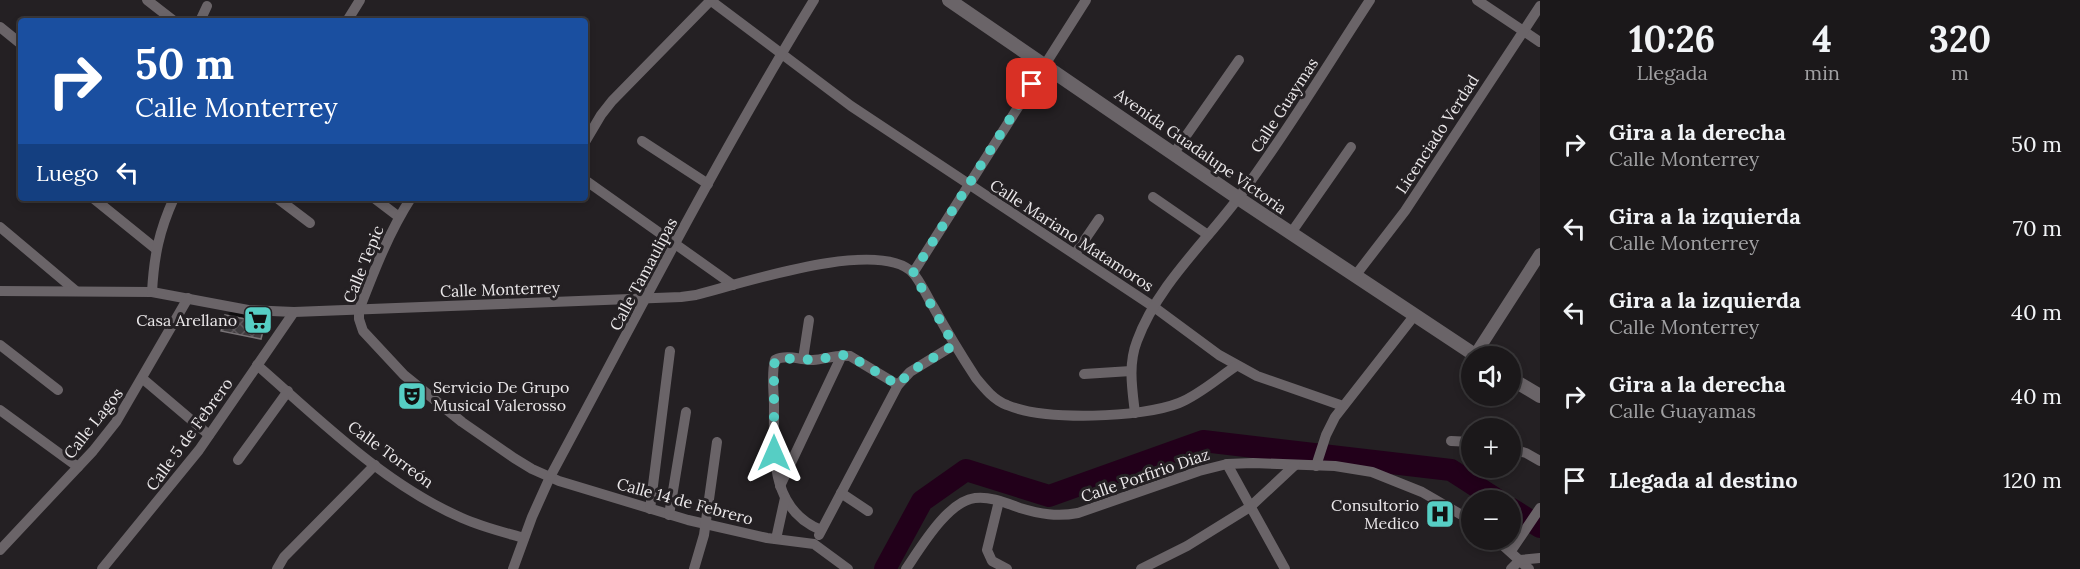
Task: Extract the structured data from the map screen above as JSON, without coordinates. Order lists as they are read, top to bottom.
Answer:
{
  "streets": {
    "main road": ["Avenida Guadalupe Victoria"],
    "street": [
      "Calle Guaymas",
      "Licenciado Verdad",
      "Calle Mariano Matamoros",
      "Calle Tepic",
      "Calle Tamaulipas",
      "Calle Monterrey",
      "Calle Lagos",
      "Calle 5 de Febrero",
      "Calle Torreón",
      "Calle Porfirio Diaz",
      "Calle 14 de Febrero"
    ]
  },
  "crossings": [
    ["Calle Guaymas", "Avenida Guadalupe Victoria"],
    ["Calle Guaymas", "Calle Mariano Matamoros"],
    ["Licenciado Verdad", "Avenida Guadalupe Victoria"],
    ["Calle Mariano Matamoros", "Calle Tamaulipas"],
    ["Calle Tepic", "Calle Tamaulipas"],
    ["Calle Tepic", "Calle Monterrey"],
    ["Calle Tepic", "Calle 14 de Febrero"],
    ["Calle Tamaulipas", "Calle Monterrey"],
    ["Calle Tamaulipas", "Calle Torreón"],
    ["Calle Tamaulipas", "Calle 14 de Febrero"],
    ["Calle Monterrey", "Calle Lagos"],
    ["Calle Monterrey", "Calle 5 de Febrero"],
    ["Calle 5 de Febrero", "Calle Torreón"]
  ],
  "places": {
    "supermarket": ["Casa Arellano"],
    "theatre": ["Servicio De Grupo Musical Valerosso"],
    "hospital": ["Consultorio Medico"]
  },
  "page": {
    "eta": [
      "10:26",
      "Llegada",
      "4",
      "min",
      "320",
      "m"
    ],
    "turn": ["50 m", "Calle Monterrey"],
    "list": [
      {
        "name": "Gira a la derecha",
        "note": "Calle Monterrey",
        "value": "50 m"
      },
      {
        "name": "Gira a la izquierda",
        "note": "Calle Monterrey",
        "value": "70 m"
      },
      {
        "name": "Gira a la izquierda",
        "note": "Calle Monterrey",
        "value": "40 m"
      },
      {
        "name": "Gira a la derecha",
        "note": "Calle Guayamas",
        "value": "40 m"
      },
      {
        "name": "Llegada al destino",
        "value": "120 m"
      }
    ],
    "then": "Luego",
    "map_buttons": ["+", "−"]
  }
}
